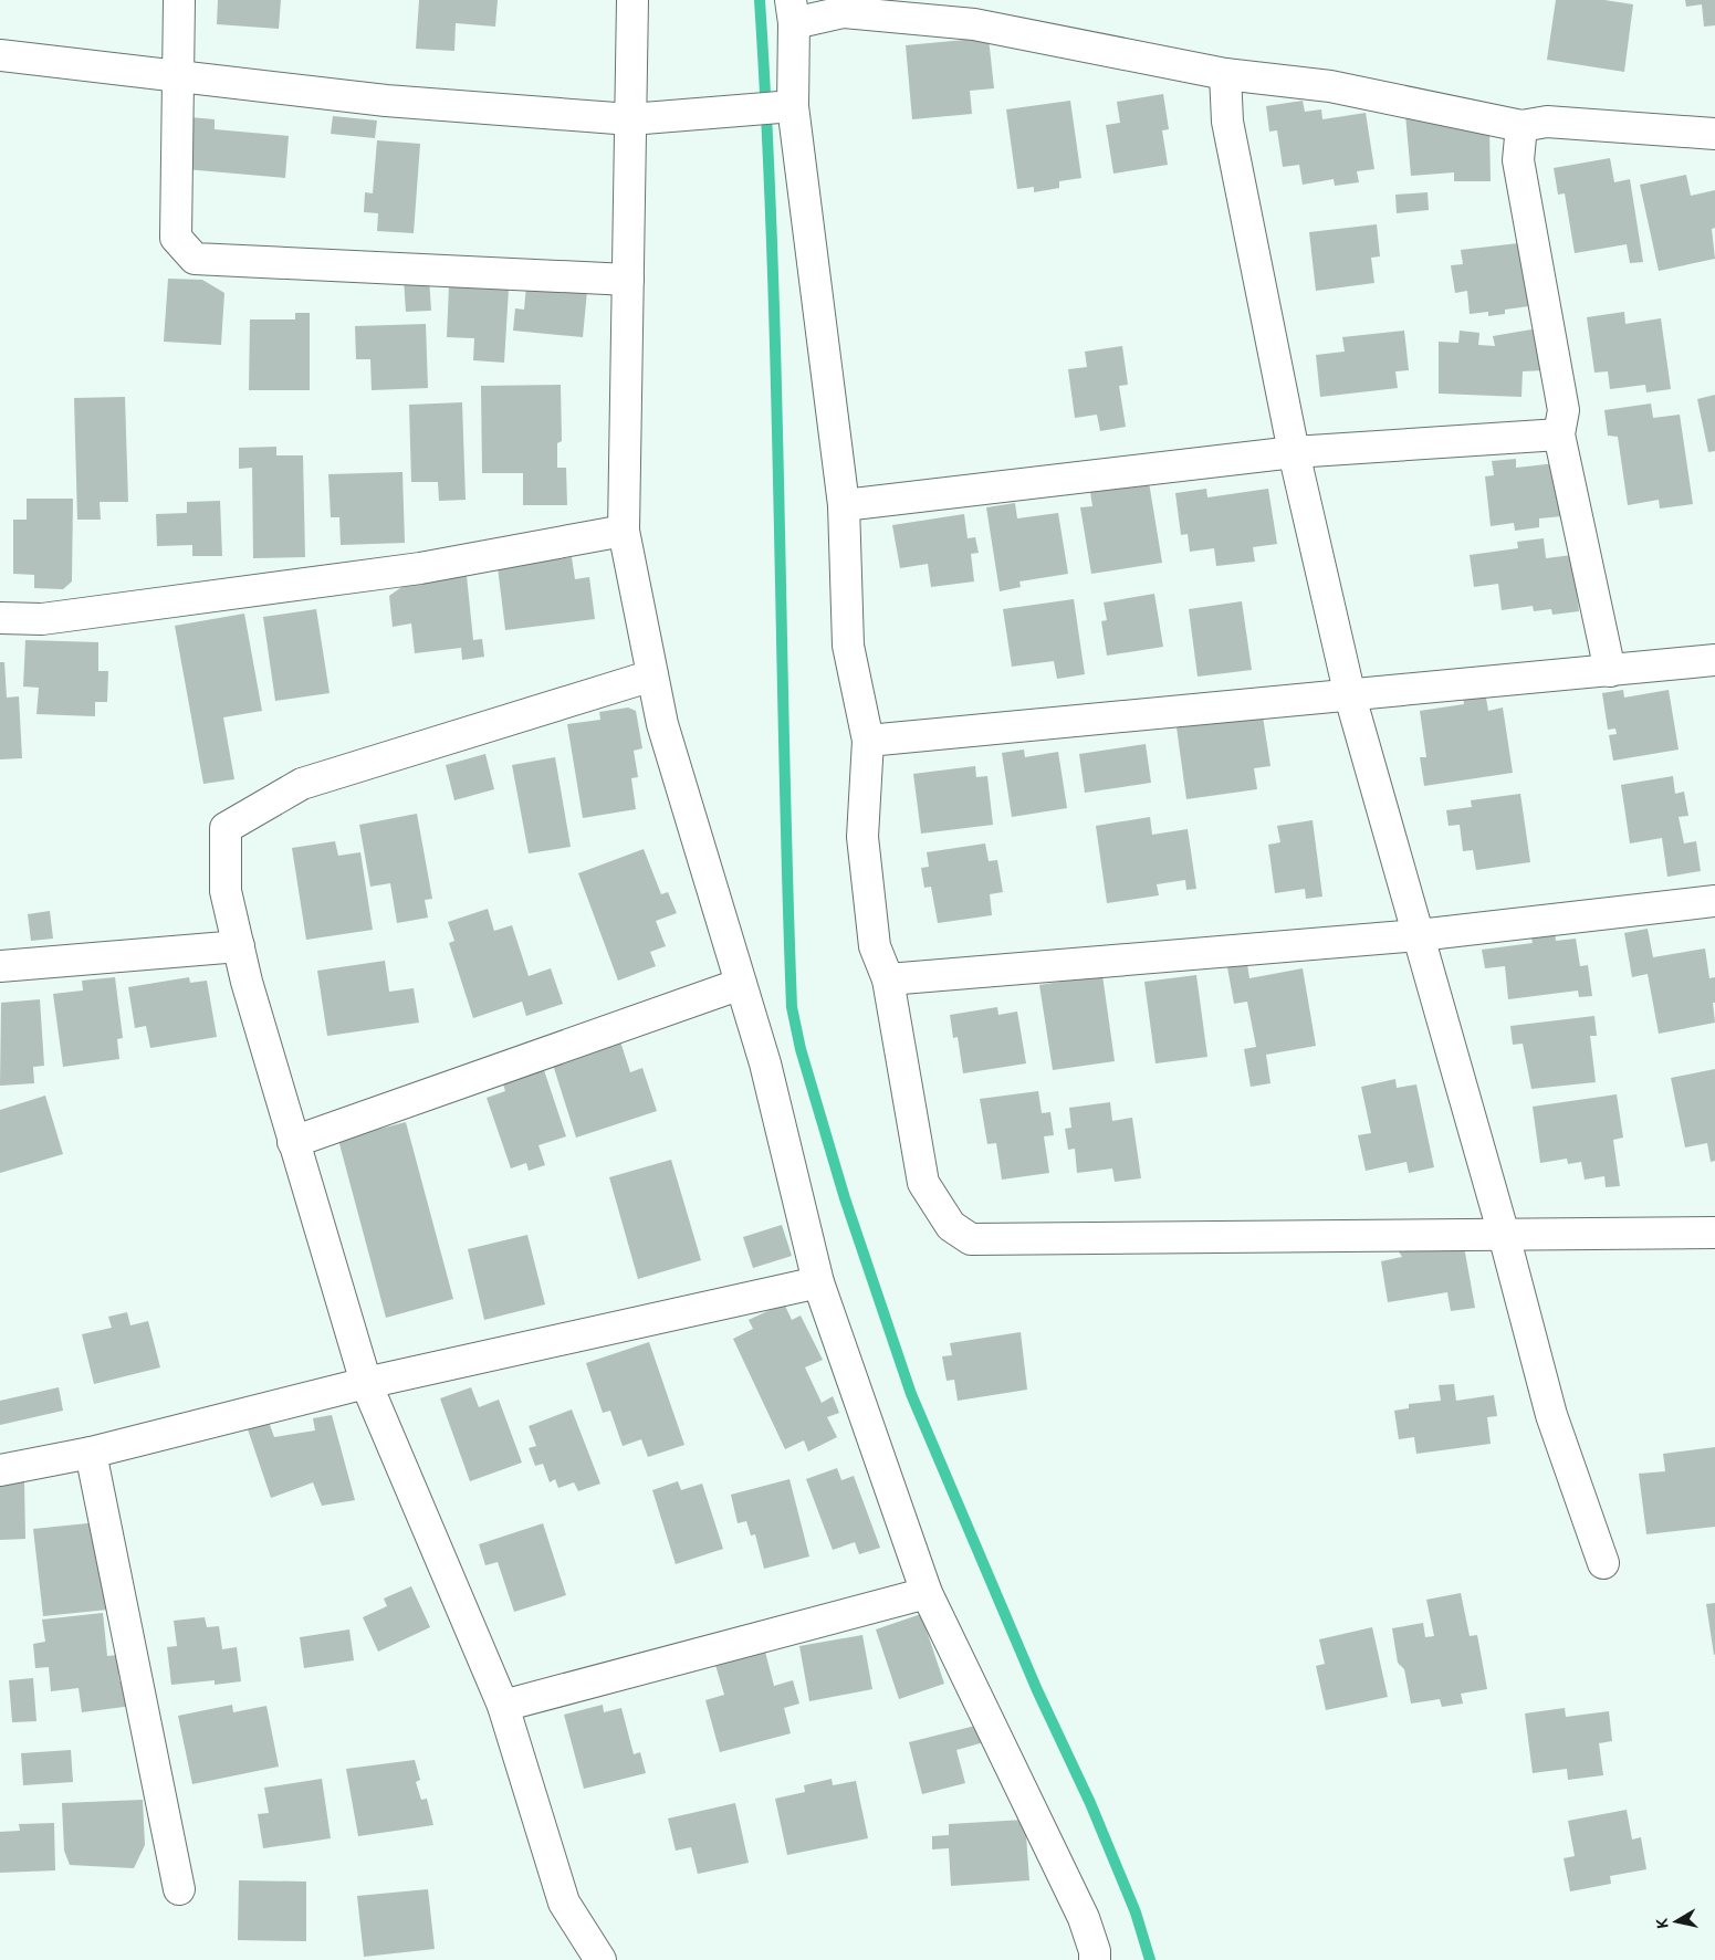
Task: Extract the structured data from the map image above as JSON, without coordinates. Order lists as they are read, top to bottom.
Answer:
{
  "north": "left"
}
